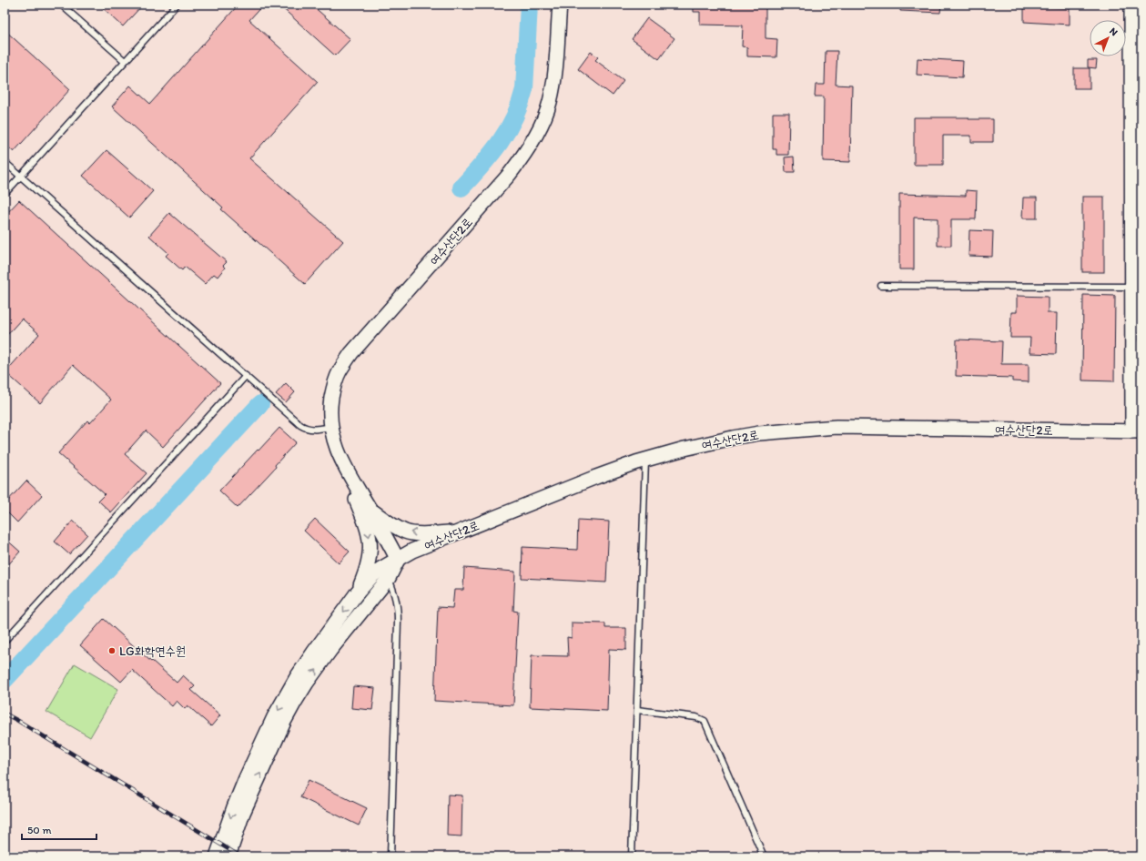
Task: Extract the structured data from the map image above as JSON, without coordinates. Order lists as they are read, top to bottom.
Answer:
{
  "streets": {
    "street": ["여수산단2로"]
  },
  "places": ["LG화학연수원"],
  "scale_bar": "50 m",
  "north": "top right"
}
